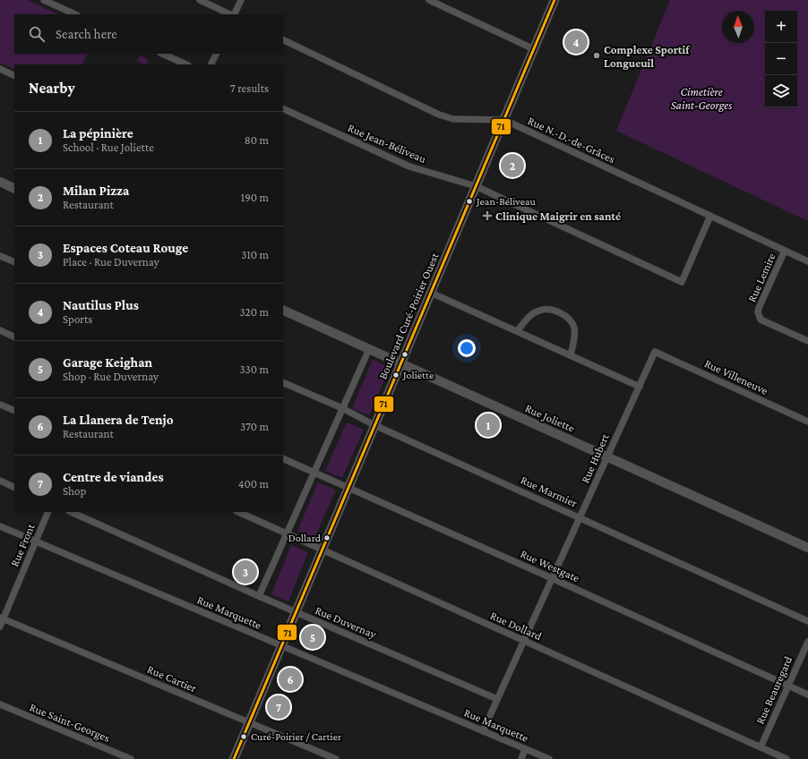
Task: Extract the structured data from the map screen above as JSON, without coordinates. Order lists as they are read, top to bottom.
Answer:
{
  "streets": {
    "main road": ["Boulevard Curé-Poirier Ouest", "Rue Joliette"],
    "street": [
      "Rue N.-D.-de-Grâces",
      "Rue Jean-Béliveau",
      "Rue Lemire",
      "Rue Villeneuve",
      "Rue Hubert",
      "Rue Marmier",
      "Rue Front",
      "Rue Westgate",
      "Rue Marquette",
      "Rue Duvernay",
      "Rue Dollard",
      "Rue Cartier",
      "Rue Beauregard",
      "Rue Saint-Georges"
    ]
  },
  "crossings": [
    ["Rue N.-D.-de-Grâces", "Rue Jean-Béliveau"],
    ["Rue N.-D.-de-Grâces", "Rue Lemire"],
    ["Rue N.-D.-de-Grâces", "Boulevard Curé-Poirier Ouest"],
    ["Rue Jean-Béliveau", "Boulevard Curé-Poirier Ouest"],
    ["Boulevard Curé-Poirier Ouest", "Rue Joliette"],
    ["Boulevard Curé-Poirier Ouest", "Rue Marmier"],
    ["Boulevard Curé-Poirier Ouest", "Rue Westgate"],
    ["Boulevard Curé-Poirier Ouest", "Rue Marquette"],
    ["Boulevard Curé-Poirier Ouest", "Rue Duvernay"],
    ["Boulevard Curé-Poirier Ouest", "Rue Dollard"],
    ["Boulevard Curé-Poirier Ouest", "Rue Cartier"],
    ["Rue Villeneuve", "Rue Hubert"],
    ["Rue Joliette", "Rue Hubert"],
    ["Rue Hubert", "Rue Marmier"],
    ["Rue Hubert", "Rue Westgate"],
    ["Rue Hubert", "Rue Marquette"],
    ["Rue Hubert", "Rue Duvernay"],
    ["Rue Hubert", "Rue Dollard"],
    ["Rue Front", "Rue Marquette"],
    ["Rue Front", "Rue Cartier"],
    ["Rue Westgate", "Rue Beauregard"],
    ["Rue Dollard", "Rue Beauregard"]
  ],
  "parks": ["Cimetière Saint-Georges"],
  "places": {
    "other": [
      "Complexe Sportif Longueuil",
      "Jean-Béliveau",
      "Joliette",
      "Dollard",
      "Curé-Poirier / Cartier"
    ],
    "health": ["Clinique Maigrir en santé"]
  },
  "lines": ["transit line 71"],
  "north": "top",
  "page": {
    "map_buttons": ["+", "−"],
    "search": "Search here",
    "pins": [
      "4",
      "2",
      "1",
      "3",
      "5",
      "6",
      "7"
    ],
    "heading": ["Nearby", "7 results"],
    "list": [
      {
        "mark": "1",
        "name": "La pépinière",
        "note": "School · Rue Joliette",
        "value": "80 m"
      },
      {
        "mark": "2",
        "name": "Milan Pizza",
        "note": "Restaurant",
        "value": "190 m"
      },
      {
        "mark": "3",
        "name": "Espaces Coteau Rouge",
        "note": "Place · Rue Duvernay",
        "value": "310 m"
      },
      {
        "mark": "4",
        "name": "Nautilus Plus",
        "note": "Sports",
        "value": "320 m"
      },
      {
        "mark": "5",
        "name": "Garage Keighan",
        "note": "Shop · Rue Duvernay",
        "value": "330 m"
      },
      {
        "mark": "6",
        "name": "La Llanera de Tenjo",
        "note": "Restaurant",
        "value": "370 m"
      },
      {
        "mark": "7",
        "name": "Centre de viandes",
        "note": "Shop",
        "value": "400 m"
      }
    ]
  }
}
